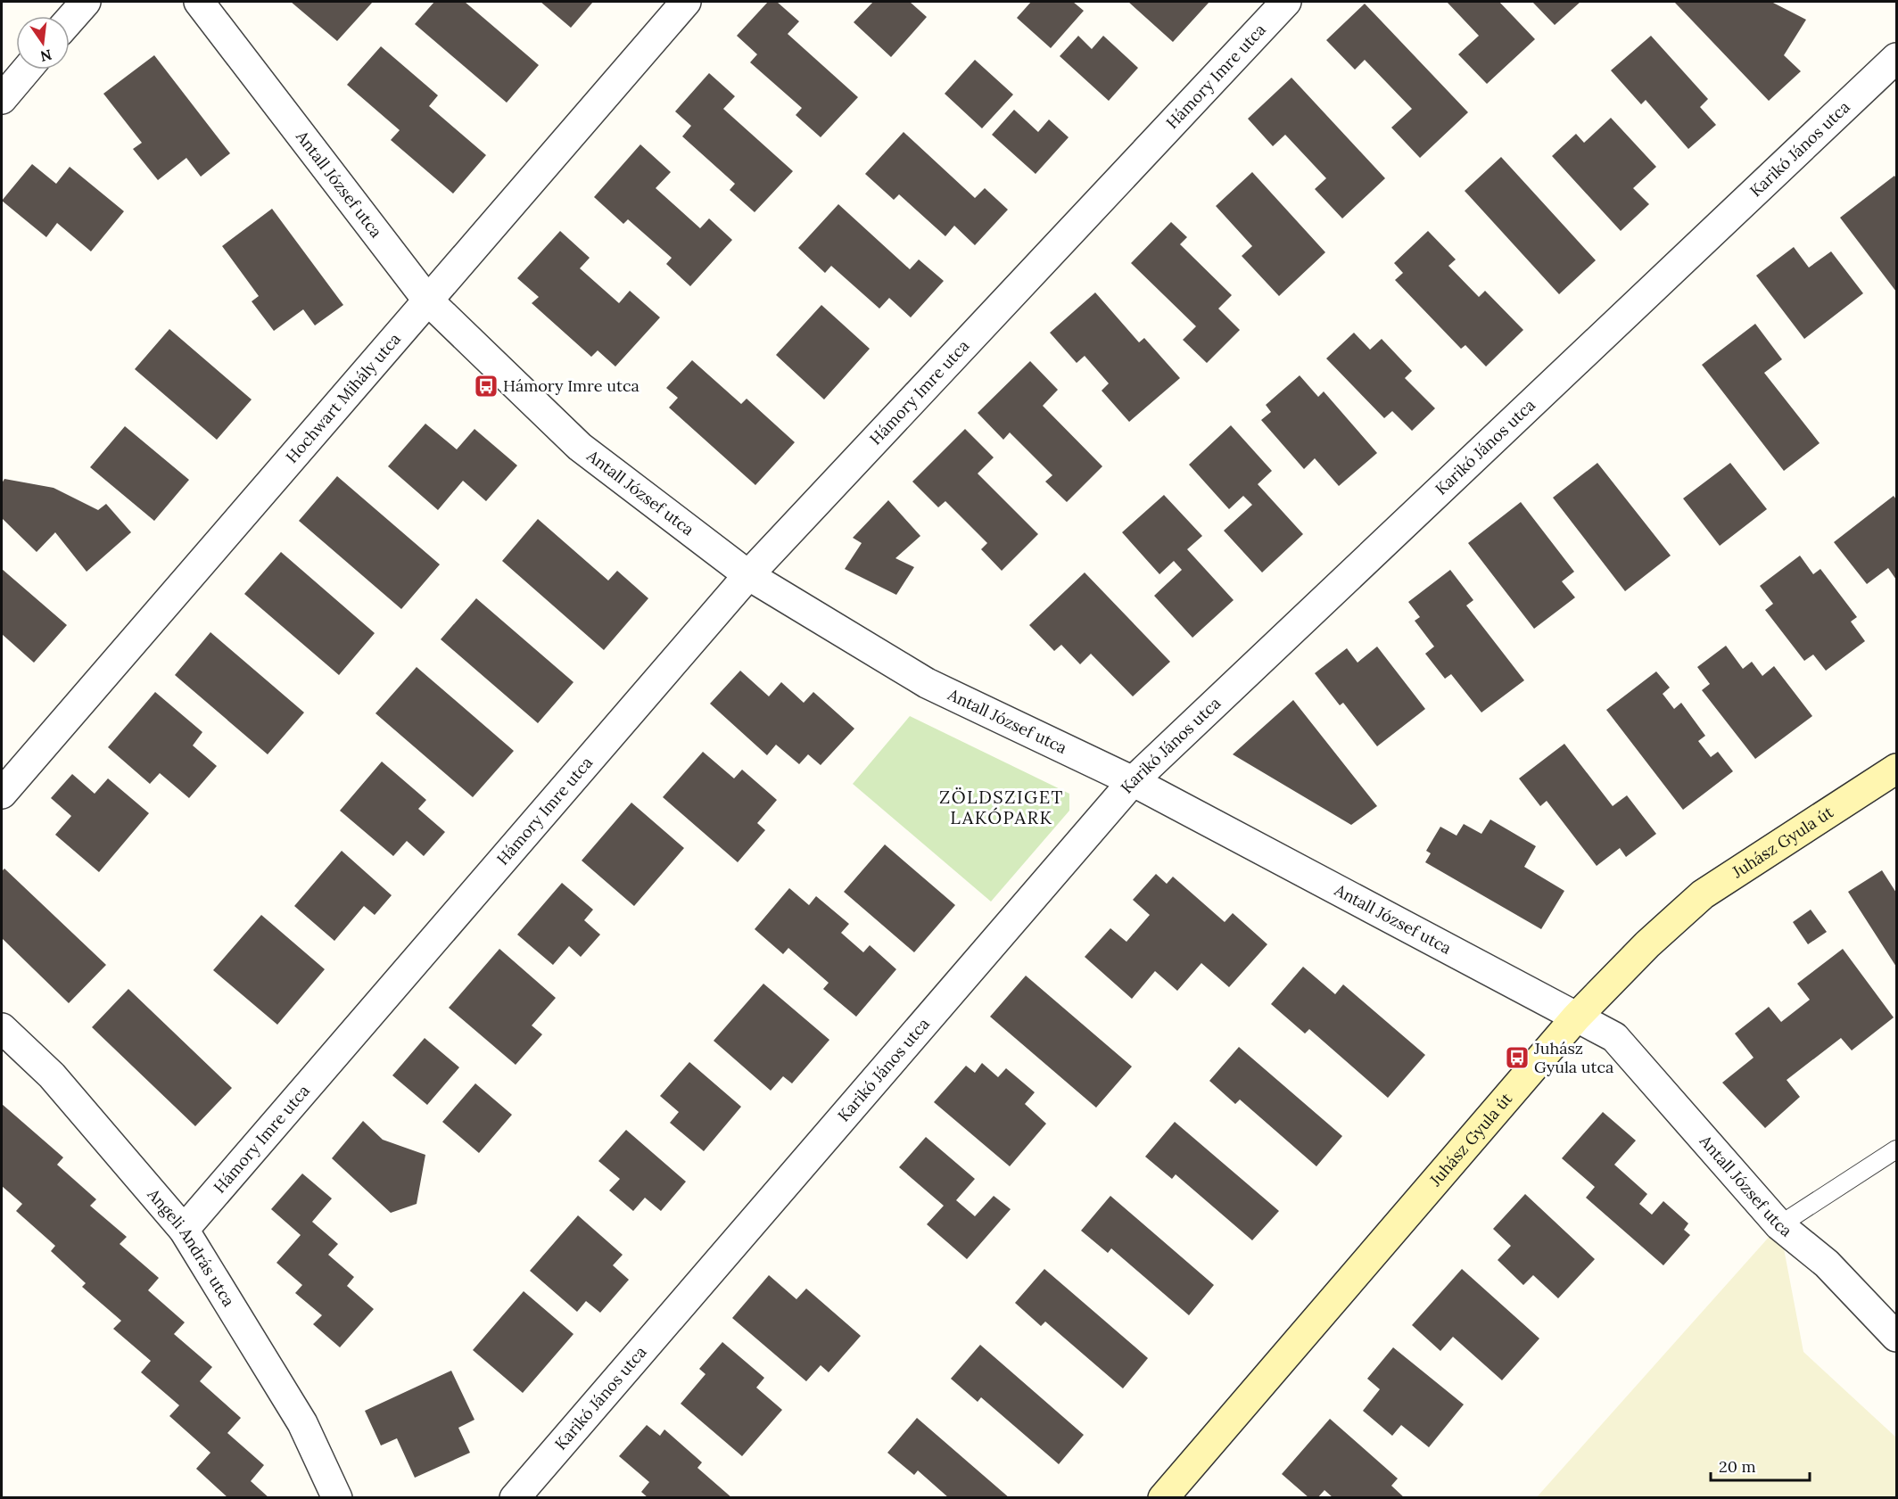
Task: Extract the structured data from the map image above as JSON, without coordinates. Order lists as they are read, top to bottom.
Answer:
{
  "streets": {
    "street": [
      "Hámory Imre utca",
      "Karikó János utca",
      "Antall József utca",
      "Hochwart Mihály utca",
      "Juhász Gyula út",
      "Angeli András utca"
    ]
  },
  "crossings": [
    ["Hámory Imre utca", "Antall József utca"],
    ["Hámory Imre utca", "Angeli András utca"],
    ["Karikó János utca", "Antall József utca"],
    ["Antall József utca", "Hochwart Mihály utca"],
    ["Antall József utca", "Juhász Gyula út"]
  ],
  "districts": ["ZÖLDSZIGET LAKÓPARK"],
  "places": {
    "bus stop": ["Hámory Imre utca", "Juhász Gyula utca"]
  },
  "scale_bar": "20 m",
  "north": "bottom"
}
